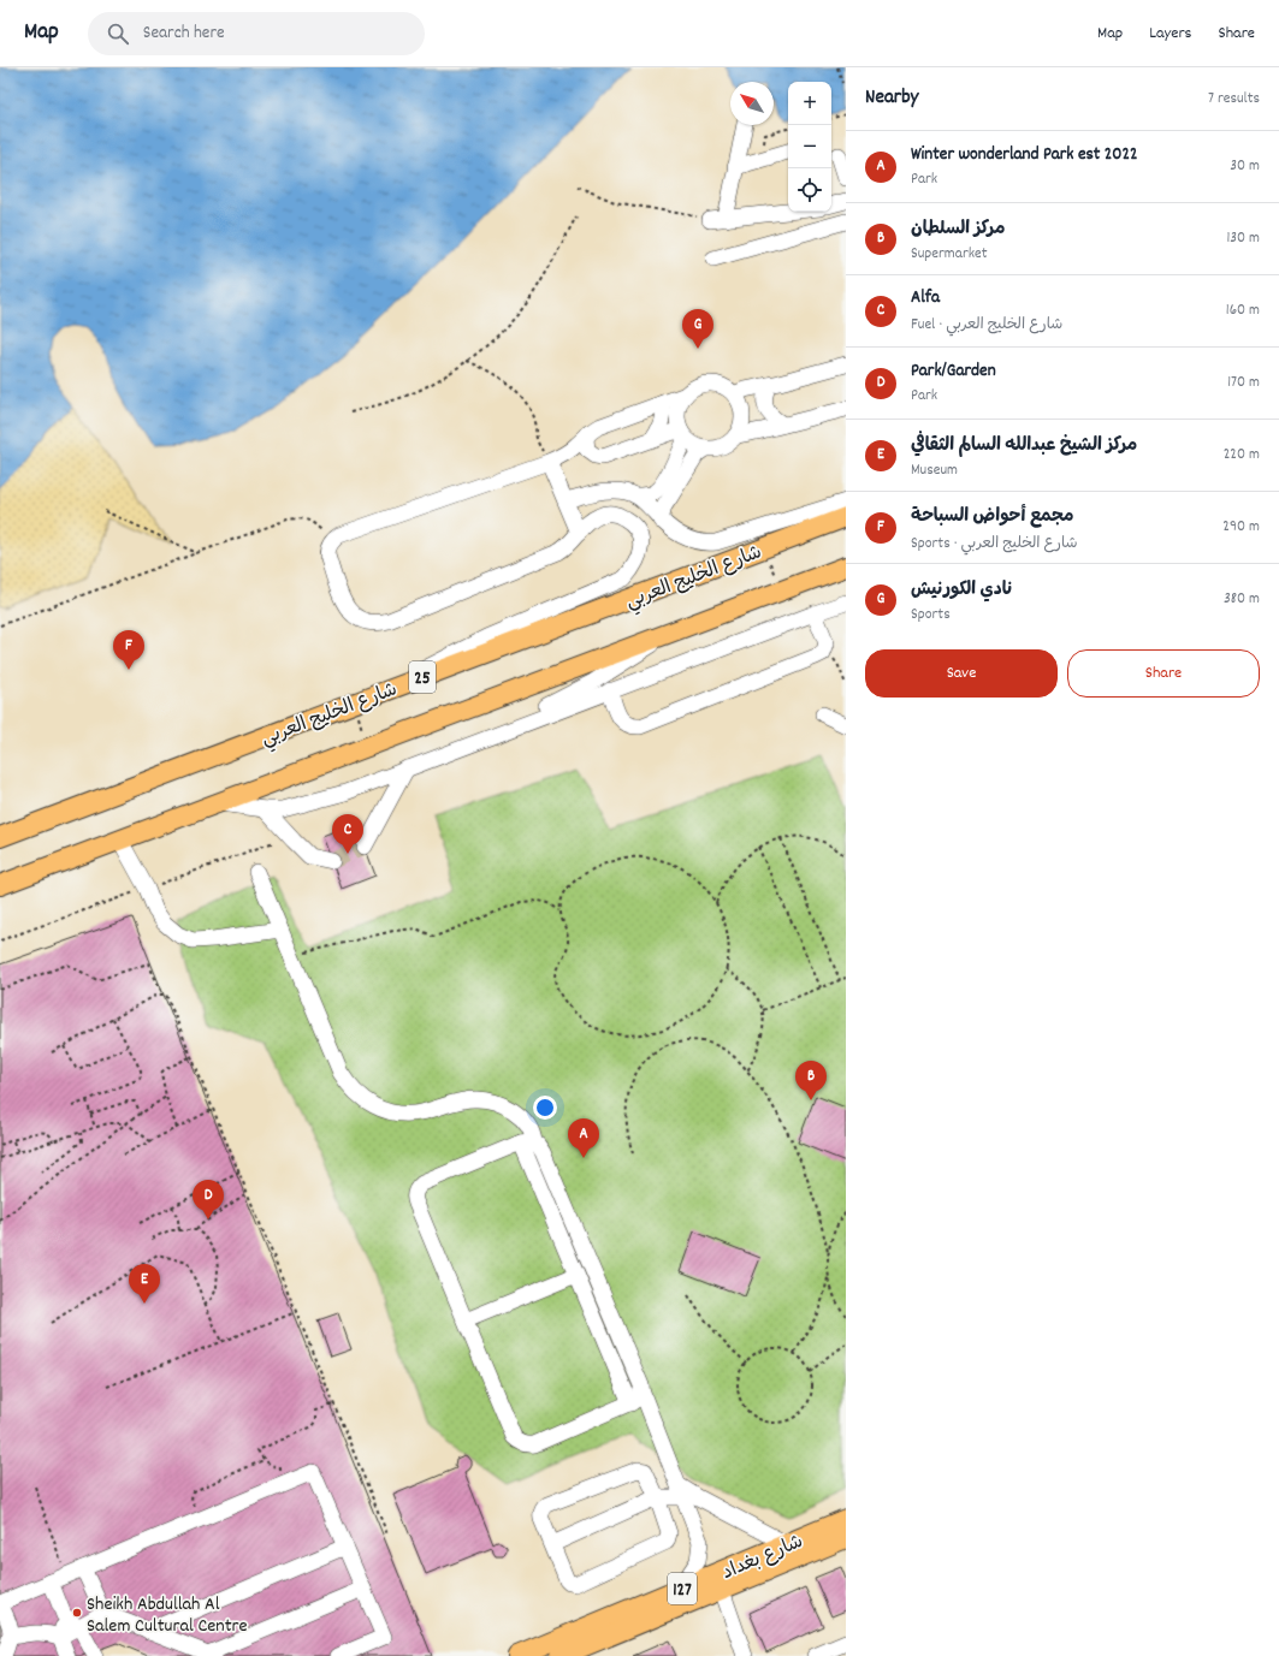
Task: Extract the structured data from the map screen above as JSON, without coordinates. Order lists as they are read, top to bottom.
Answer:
{
  "streets": {
    "main road": [
      "شارع الخليج العربي",
      "25",
      "شارع بغداد",
      "127"
    ]
  },
  "places": ["Sheikh Abdullah Al Salem Cultural Centre"],
  "north": "top left",
  "page": {
    "header": "Map",
    "search": "Search here",
    "nav": ["Map", "Layers", "Share"],
    "heading": ["Nearby", "7 results"],
    "map_buttons": ["+", "−"],
    "list": [
      {
        "mark": "A",
        "name": "Winter wonderland Park est 2022",
        "note": "Park",
        "value": "30 m"
      },
      {
        "mark": "B",
        "name": "مركز السلطان",
        "note": "Supermarket",
        "value": "130 m"
      },
      {
        "mark": "C",
        "name": "Alfa",
        "note": "Fuel · شارع الخليج العربي",
        "value": "160 m"
      },
      {
        "mark": "D",
        "name": "Park/Garden",
        "note": "Park",
        "value": "170 m"
      },
      {
        "mark": "E",
        "name": "مركز الشيخ عبدالله السالم الثقافي",
        "note": "Museum",
        "value": "220 m"
      },
      {
        "mark": "F",
        "name": "مجمع أحواض السباحة",
        "note": "Sports · شارع الخليج العربي",
        "value": "290 m"
      },
      {
        "mark": "G",
        "name": "نادي الكورنيش",
        "note": "Sports",
        "value": "380 m"
      }
    ],
    "pins": [
      "G",
      "F",
      "C",
      "B",
      "A",
      "D",
      "E"
    ],
    "buttons": ["Save", "Share"]
  }
}
